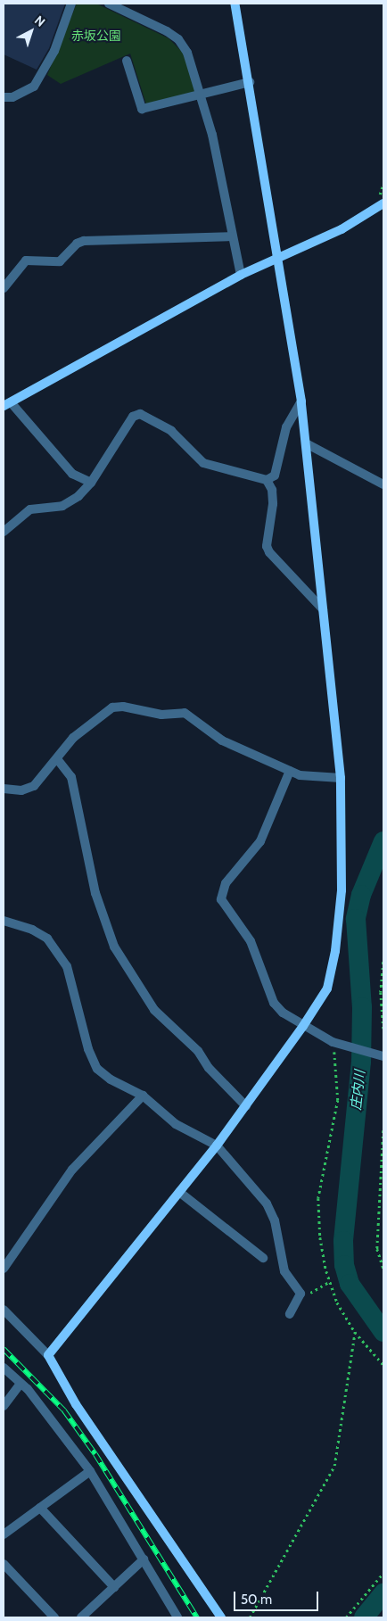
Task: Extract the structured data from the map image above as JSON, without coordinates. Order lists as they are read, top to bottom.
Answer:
{
  "water": ["庄内川"],
  "parks": ["赤坂公園"],
  "scale_bar": "50 m",
  "north": "top right"
}
